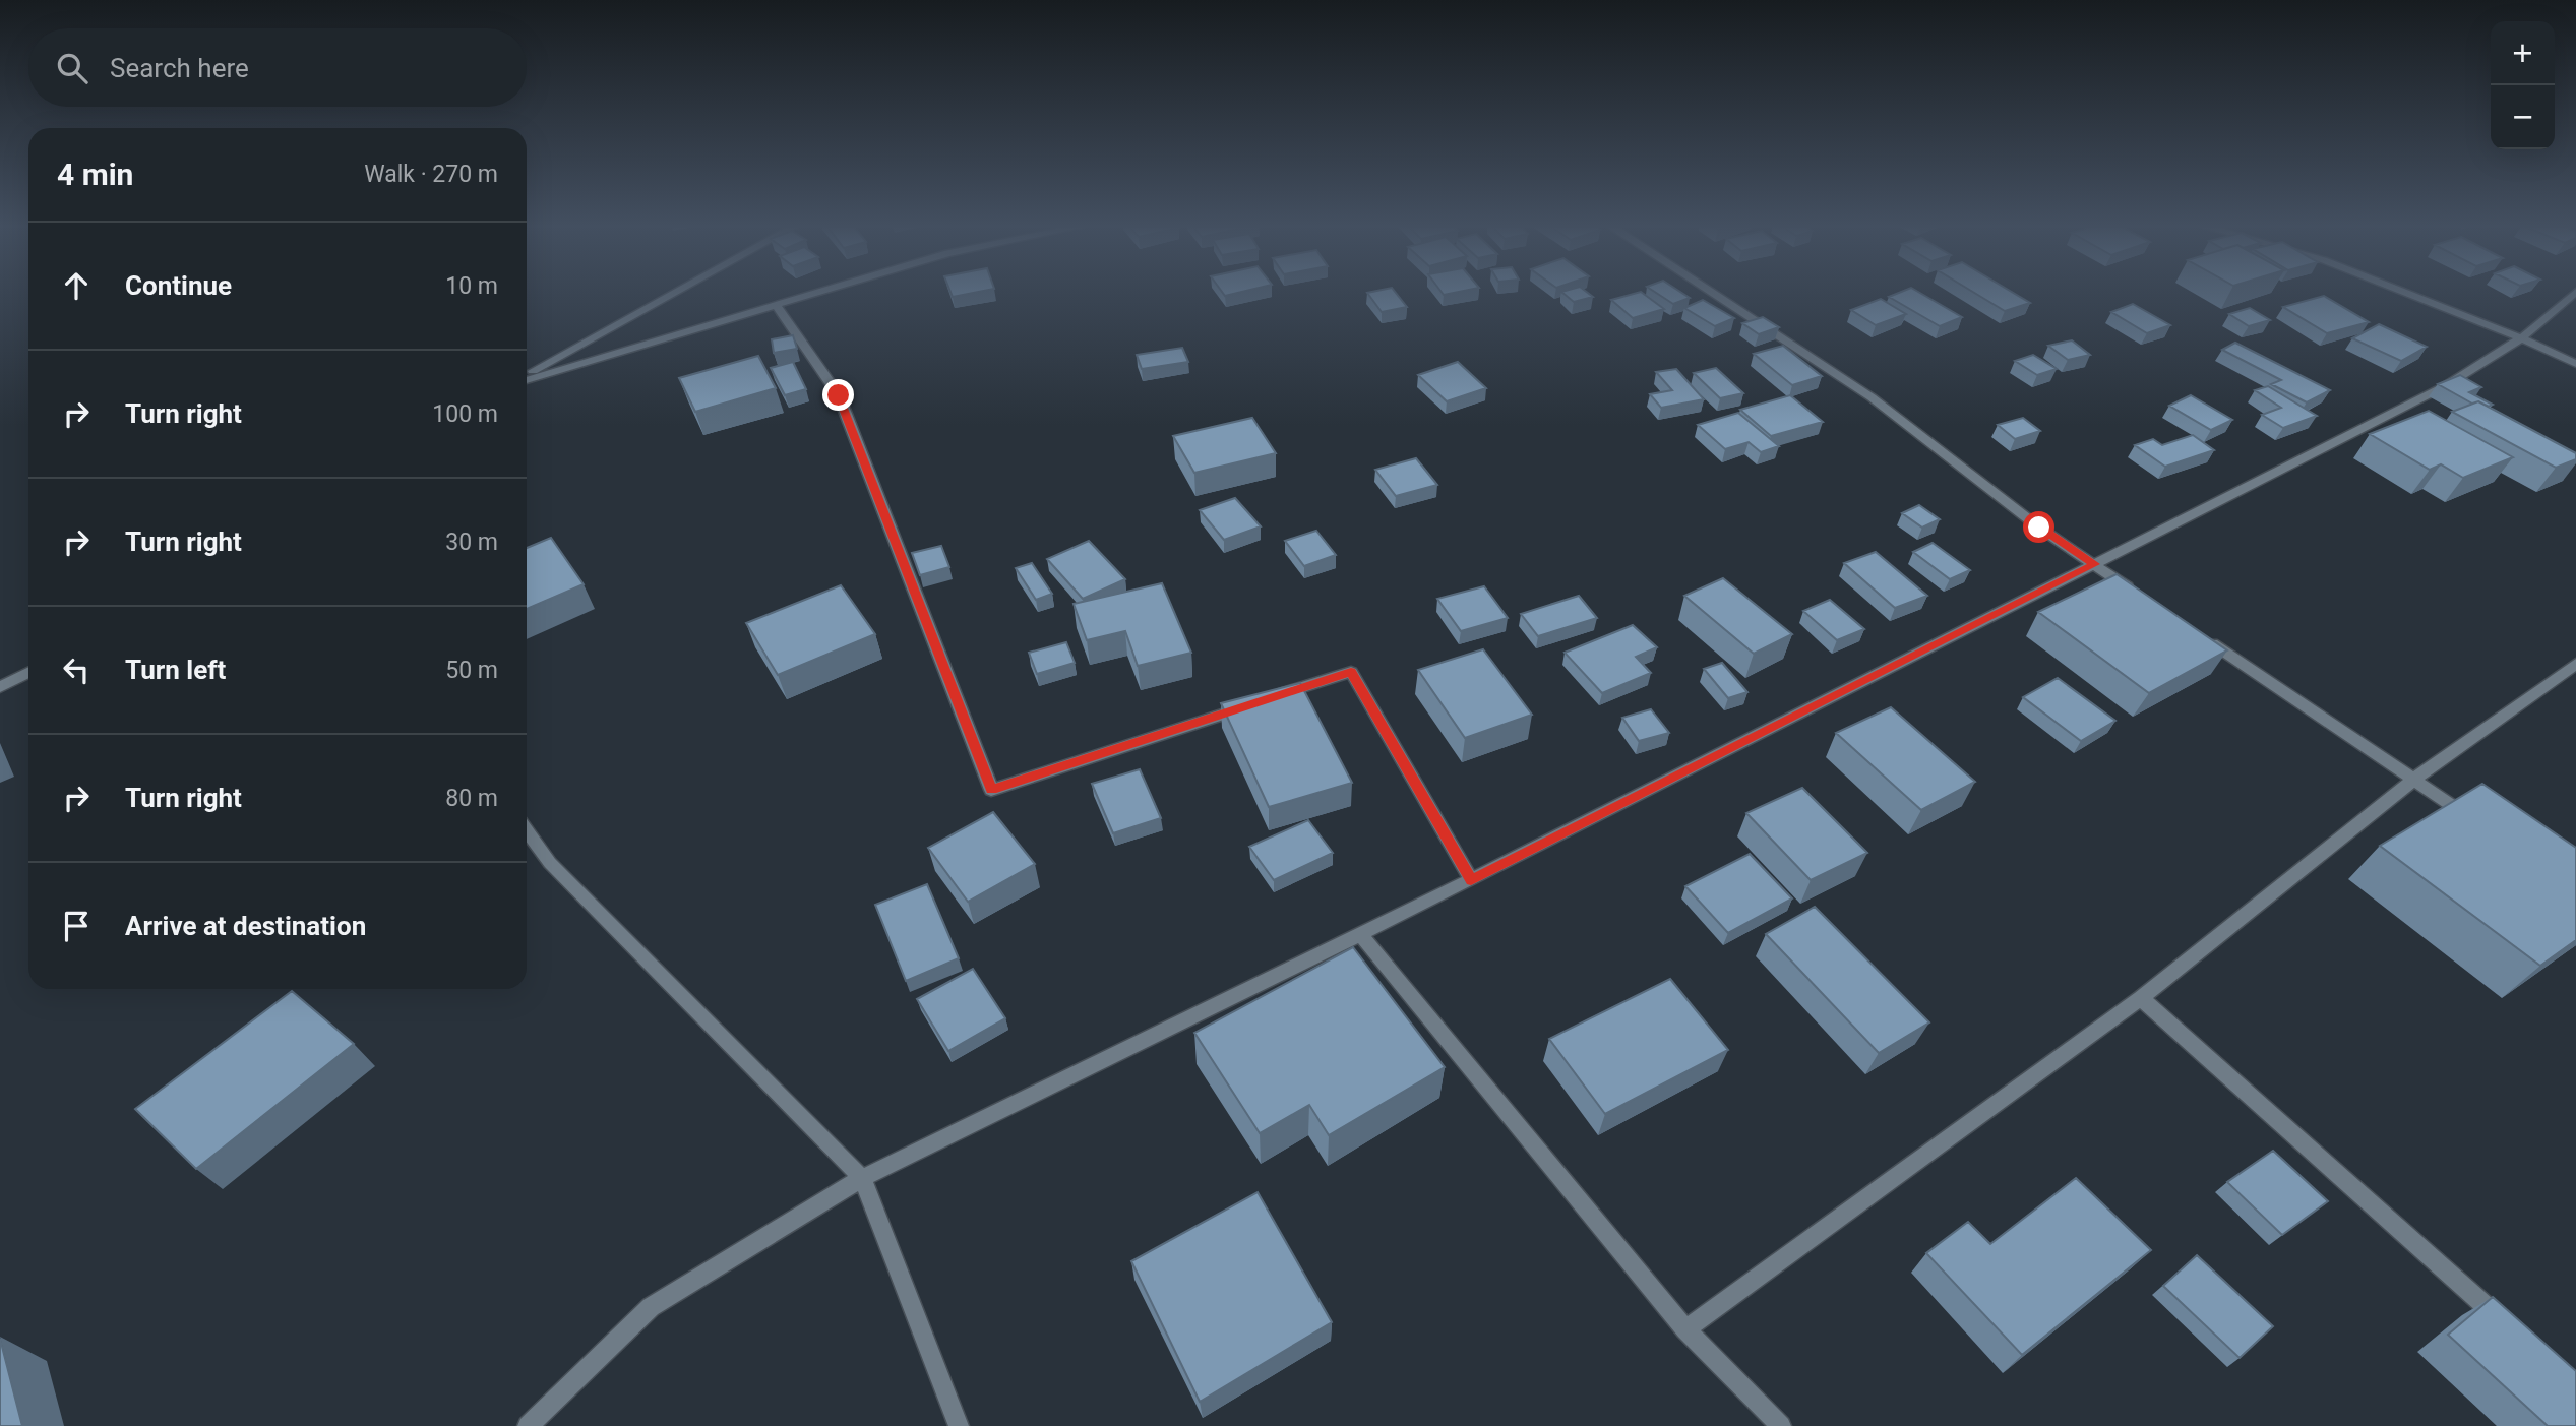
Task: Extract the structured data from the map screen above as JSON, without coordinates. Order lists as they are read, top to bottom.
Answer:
{
  "page": {
    "map_buttons": ["+", "−"],
    "search": "Search here",
    "heading": ["4 min", "Walk · 270 m"],
    "list": [
      ["Continue", "10 m"],
      ["Turn right", "100 m"],
      ["Turn right", "30 m"],
      ["Turn left", "50 m"],
      ["Turn right", "80 m"],
      "Arrive at destination"
    ]
  }
}
